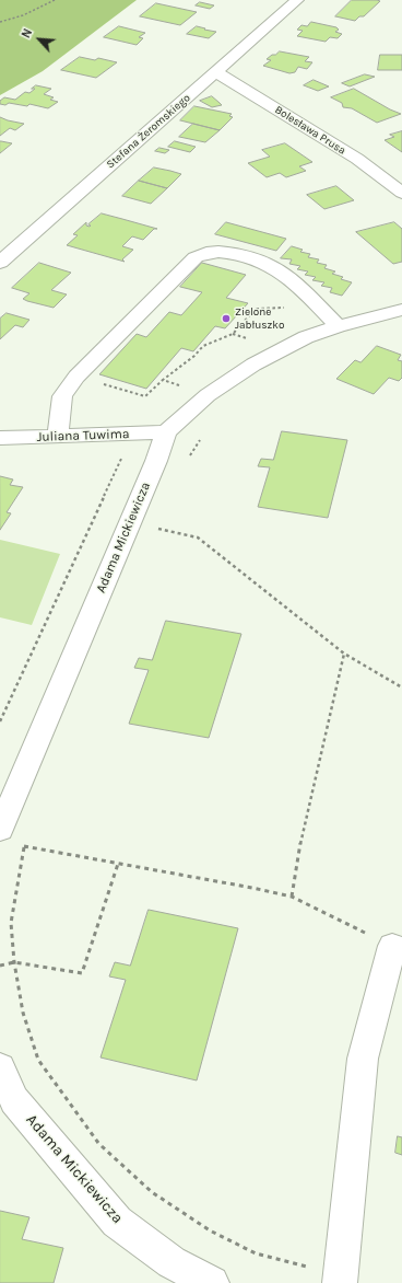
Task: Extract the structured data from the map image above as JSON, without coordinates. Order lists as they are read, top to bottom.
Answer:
{
  "streets": {
    "street": [
      "Bolesława Prusa",
      "Stefana Żeromskiego",
      "Juliana Tuwima",
      "Adama Mickiewicza"
    ]
  },
  "crossings": [
    ["Bolesława Prusa", "Stefana Żeromskiego"],
    ["Juliana Tuwima", "Adama Mickiewicza"]
  ],
  "places": ["Zielone Jabłuszko"],
  "north": "top left"
}
